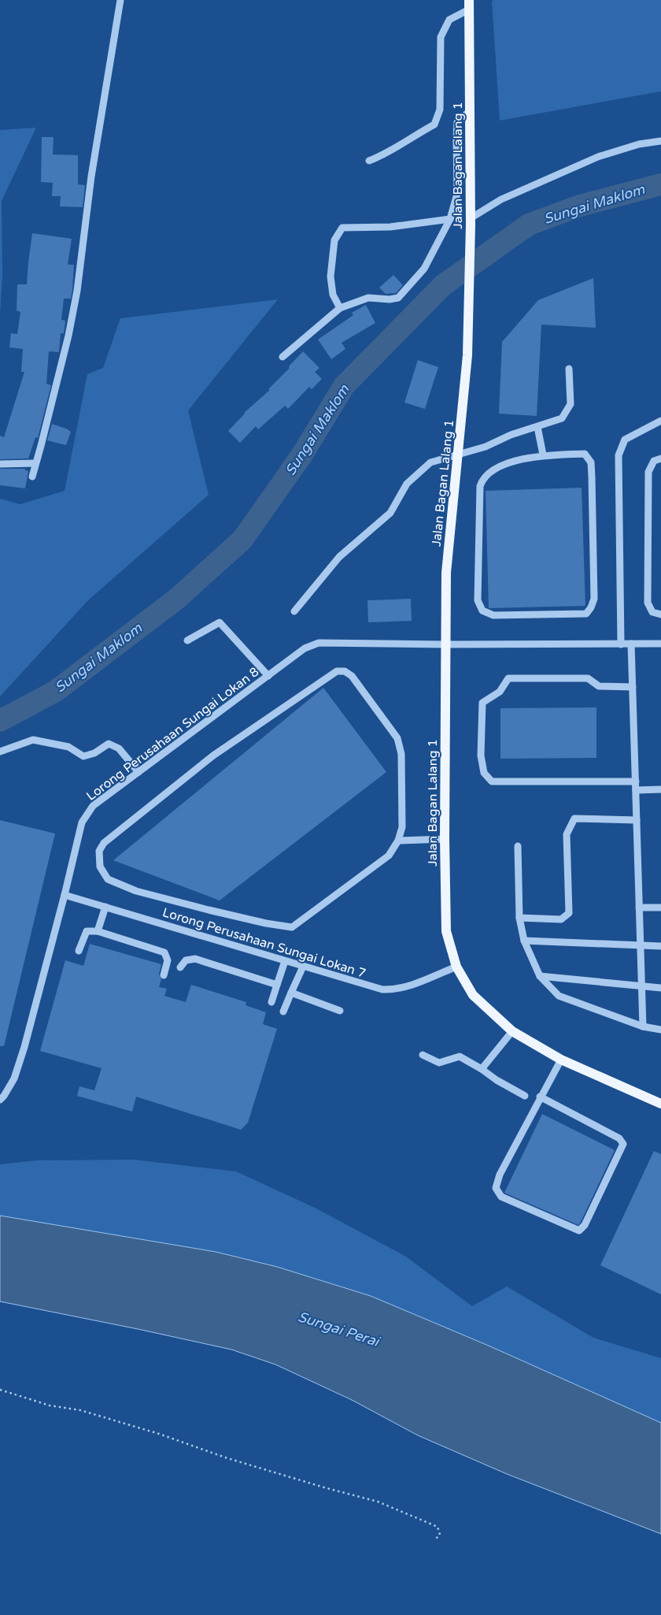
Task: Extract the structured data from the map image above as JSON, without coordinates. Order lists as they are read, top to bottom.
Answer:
{
  "streets": {
    "main road": ["Jalan Bagan Lalang 1"],
    "street": ["Lorong Perusahaan Sungai Lokan 8", "Lorong Perusahaan Sungai Lokan 7"]
  },
  "crossings": [
    ["Jalan Bagan Lalang 1", "Lorong Perusahaan Sungai Lokan 8"],
    ["Jalan Bagan Lalang 1", "Lorong Perusahaan Sungai Lokan 7"],
    ["Lorong Perusahaan Sungai Lokan 8", "Lorong Perusahaan Sungai Lokan 7"]
  ],
  "water": ["Sungai Maklom", "Sungai Perai"]
}
